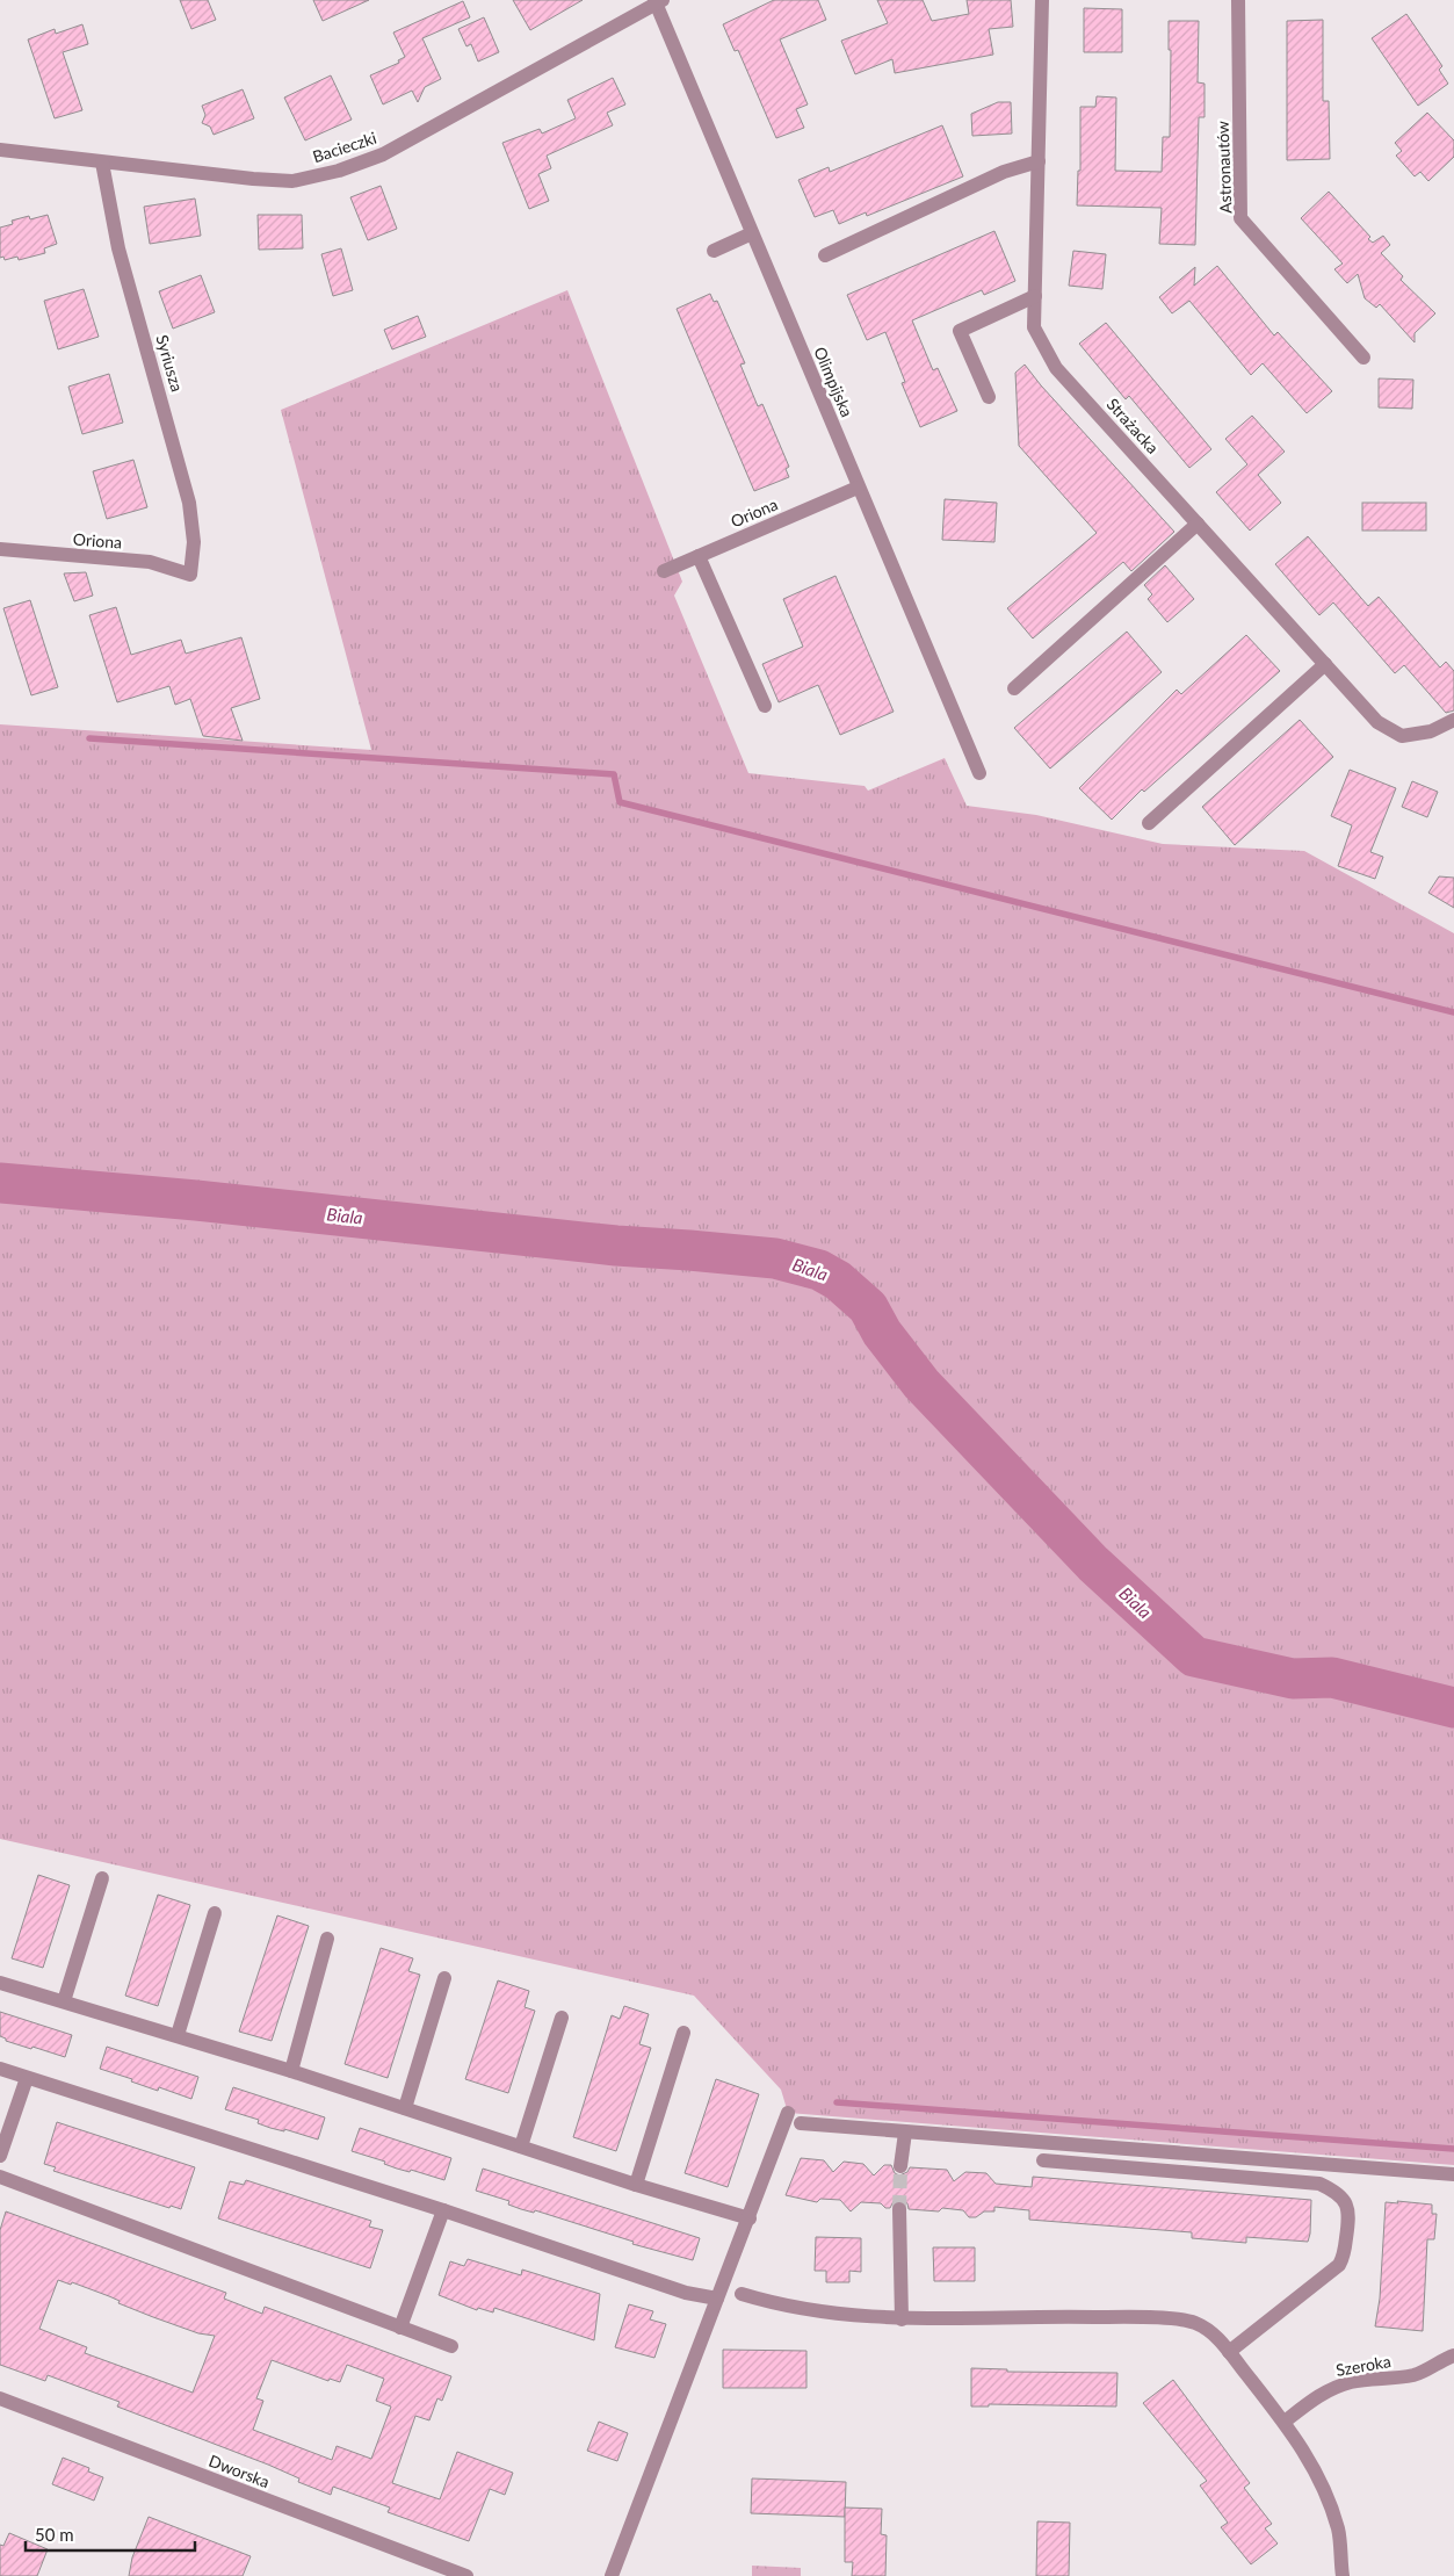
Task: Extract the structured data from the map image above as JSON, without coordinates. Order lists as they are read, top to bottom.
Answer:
{
  "streets": {
    "street": [
      "Bacieczki",
      "Astronautów",
      "Syriusza",
      "Olimpijska",
      "Strażacka",
      "Oriona",
      "Szeroka",
      "Dworska"
    ]
  },
  "crossings": [
    ["Bacieczki", "Syriusza"],
    ["Bacieczki", "Olimpijska"],
    ["Syriusza", "Oriona"],
    ["Olimpijska", "Oriona"]
  ],
  "water": ["Biala"],
  "scale_bar": "50 m"
}
